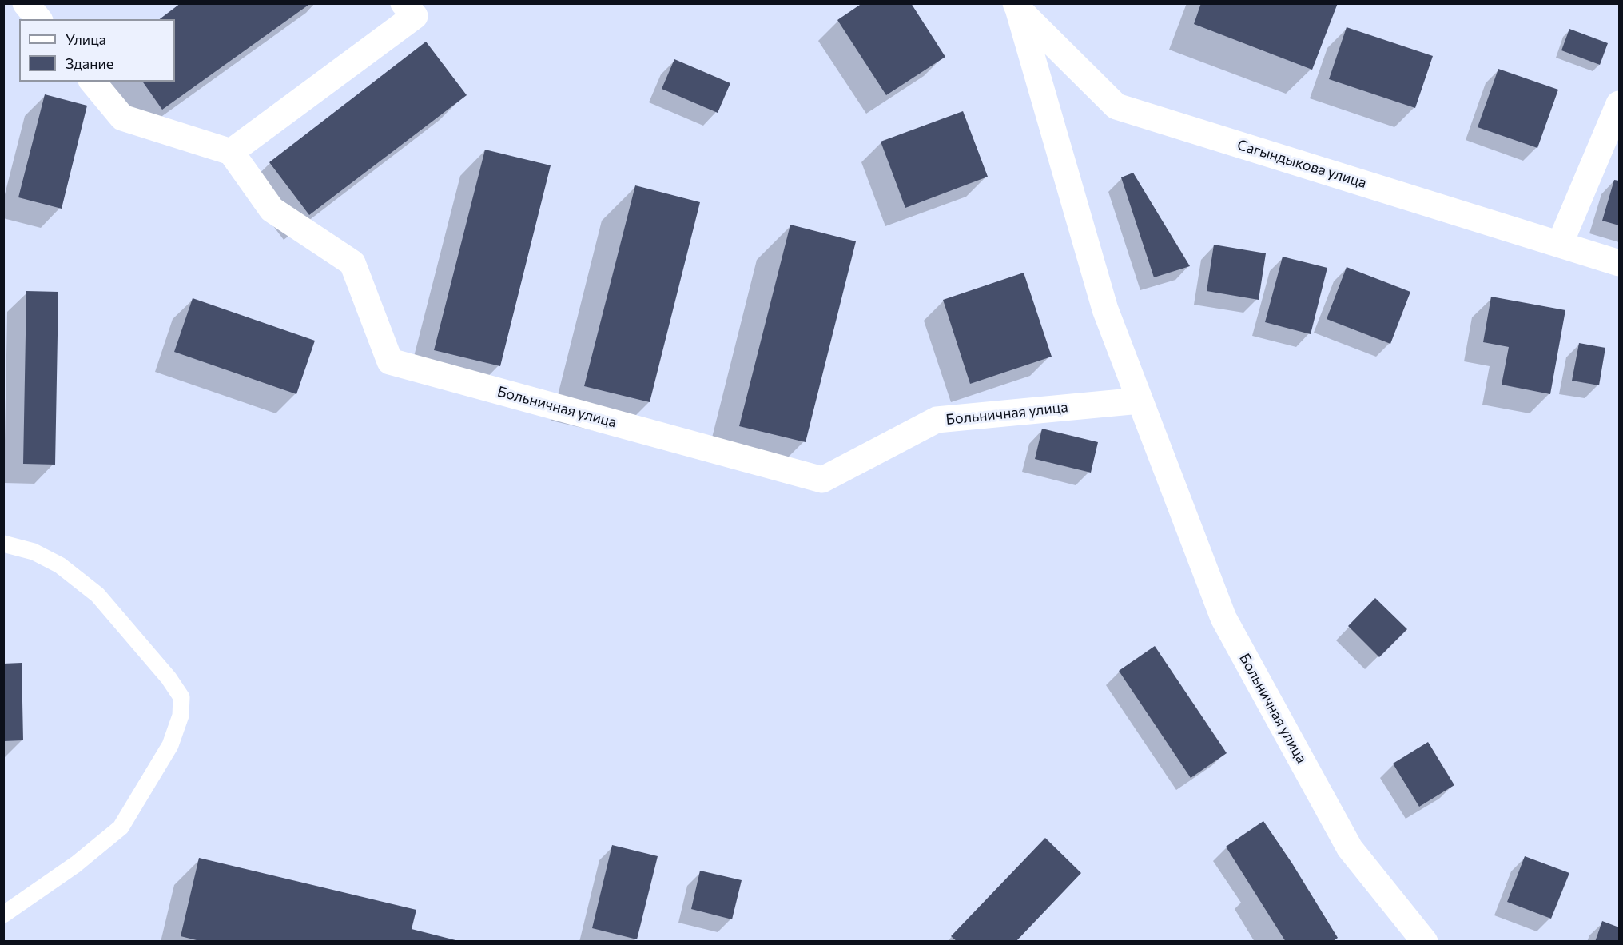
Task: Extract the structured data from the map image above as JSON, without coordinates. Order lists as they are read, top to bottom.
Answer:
{
  "streets": {
    "street": ["Сагындыкова улица", "Больничная улица"]
  },
  "crossings": [
    ["Сагындыкова улица", "Больничная улица"]
  ],
  "legend": ["Улица", "Здание"]
}
